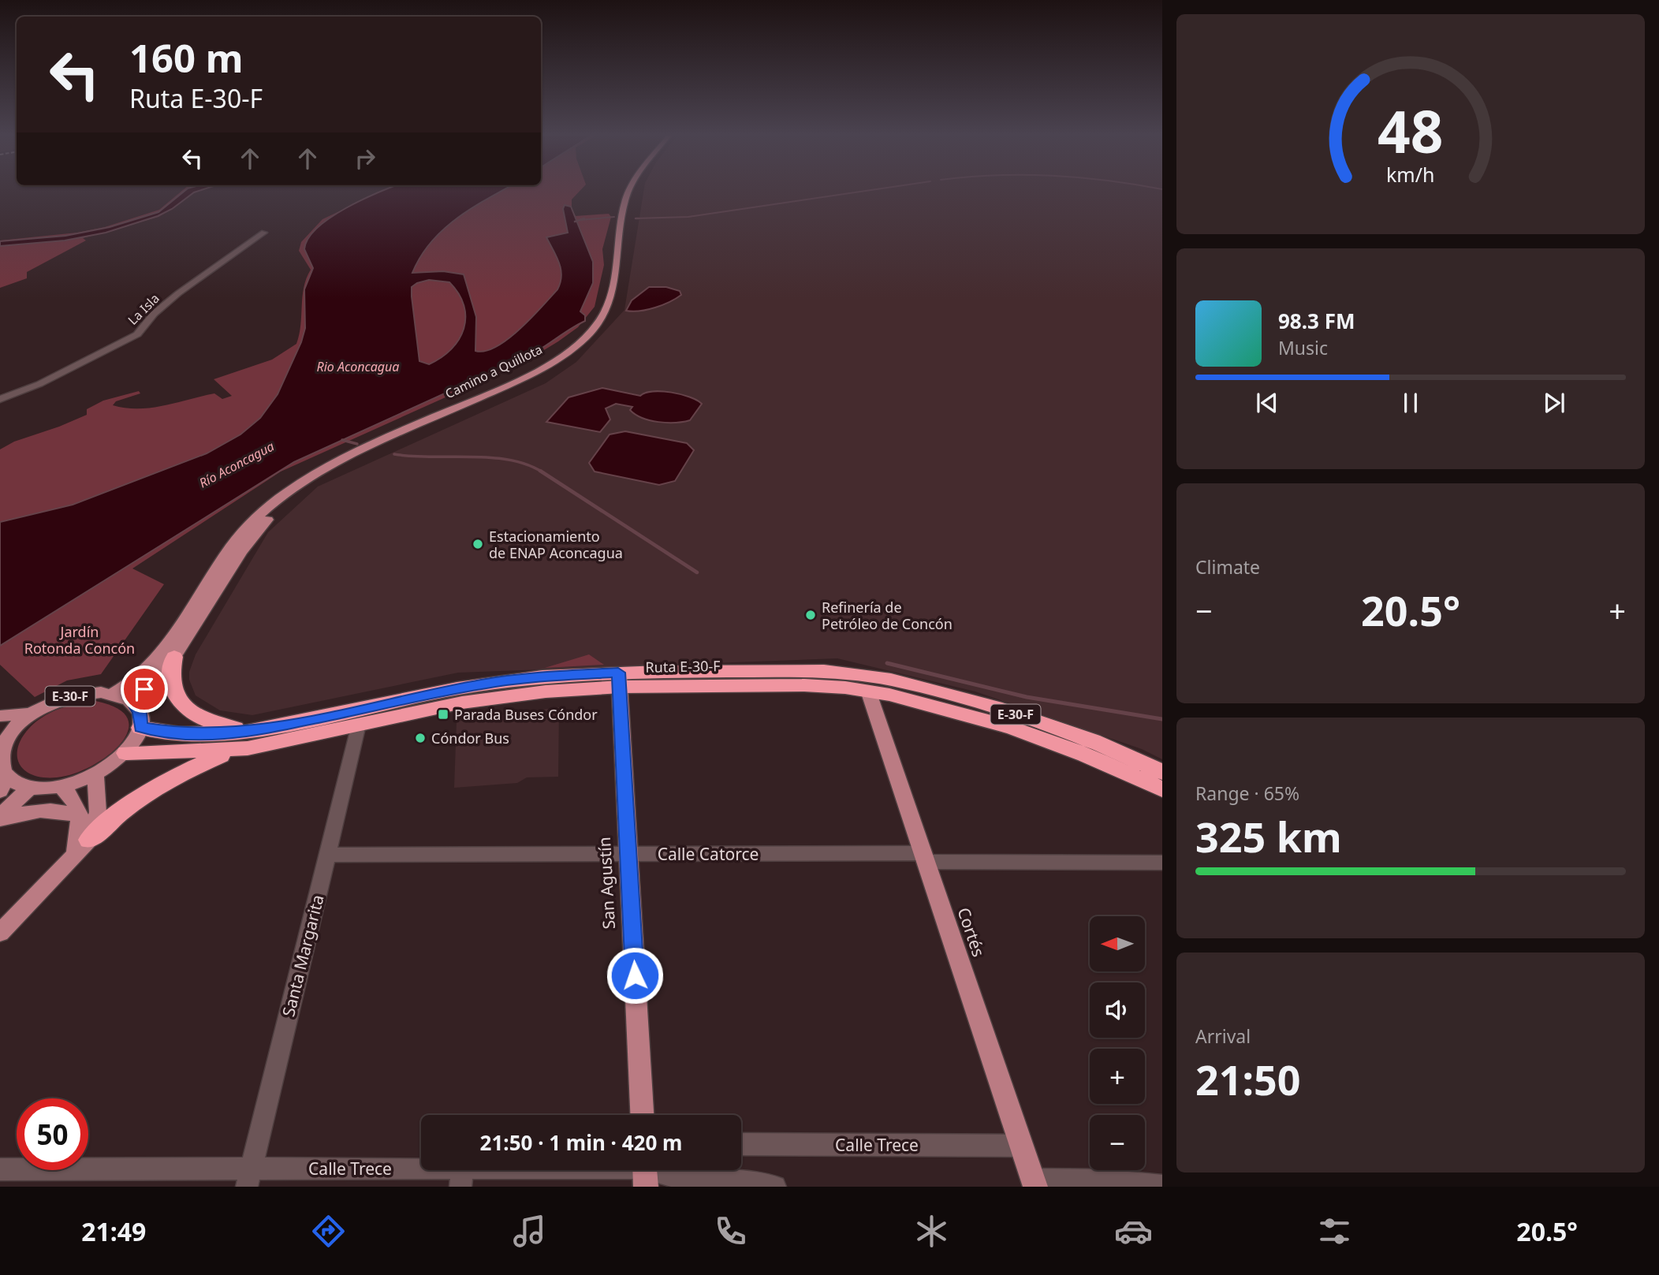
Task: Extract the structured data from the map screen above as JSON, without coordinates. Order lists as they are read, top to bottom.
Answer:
{
  "streets": {
    "highway": ["Ruta E-30-F", "E-30-F"],
    "main road": ["Camino a Quillota", "San Agustín", "Cortés"],
    "street": [
      "La Isla",
      "Calle Catorce",
      "Santa Margarita",
      "Calle Trece"
    ]
  },
  "crossings": [
    ["Camino a Quillota", "E-30-F"],
    ["Ruta E-30-F", "E-30-F"],
    ["Ruta E-30-F", "San Agustín"],
    ["Ruta E-30-F", "Cortés"],
    ["Ruta E-30-F", "Santa Margarita"],
    ["Calle Catorce", "San Agustín"],
    ["Calle Catorce", "Cortés"],
    ["Calle Catorce", "Santa Margarita"],
    ["Cortés", "Calle Trece"],
    ["Santa Margarita", "Calle Trece"]
  ],
  "water": ["Rio Aconcagua", "Río Aconcagua"],
  "parks": ["Jardín Rotonda Concón"],
  "places": {
    "other": ["Estacionamiento de ENAP Aconcagua", "Refinería de Petróleo de Concón", "Cóndor Bus"],
    "transit": ["Parada Buses Cóndor"]
  },
  "north": "left",
  "page": {
    "turn": ["160 m", "Ruta E-30-F"],
    "song": ["98.3 FM", "Music"],
    "tile": [
      "Climate",
      ["Range · 65%", "325 km"],
      ["Arrival", "21:50"]
    ],
    "heat": ["−", "20.5°", "+"],
    "map_buttons": ["+", "−"],
    "limit": "50",
    "trip": "21:50 · 1 min · 420 m",
    "tabs": ["21:49", "20.5°"],
    "gauge": ["48", "km/h"]
  }
}
